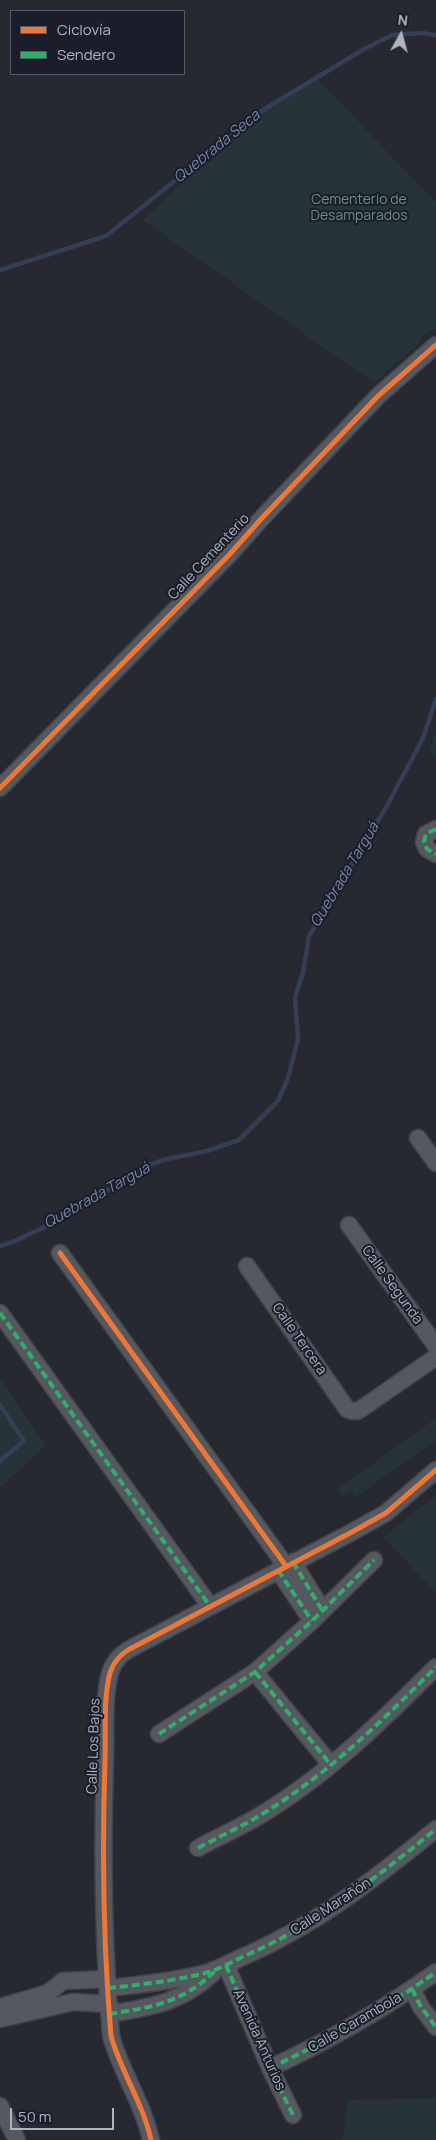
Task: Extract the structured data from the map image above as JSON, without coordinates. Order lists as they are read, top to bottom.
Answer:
{
  "streets": {
    "street": [
      "Calle Cementerio",
      "Calle Segunda",
      "Calle Tercera",
      "Calle Los Bajos",
      "Calle Marañón",
      "Calle Carambola",
      "Avenida Anturios"
    ]
  },
  "crossings": [
    ["Calle Los Bajos", "Calle Marañón"],
    ["Calle Marañón", "Avenida Anturios"],
    ["Calle Carambola", "Avenida Anturios"]
  ],
  "water": ["Quebrada Seca", "Quebrada Targuá"],
  "parks": ["Cementerio de Desamparados"],
  "legend": ["Ciclovía", "Sendero"],
  "scale_bar": "50 m",
  "north": "top"
}
